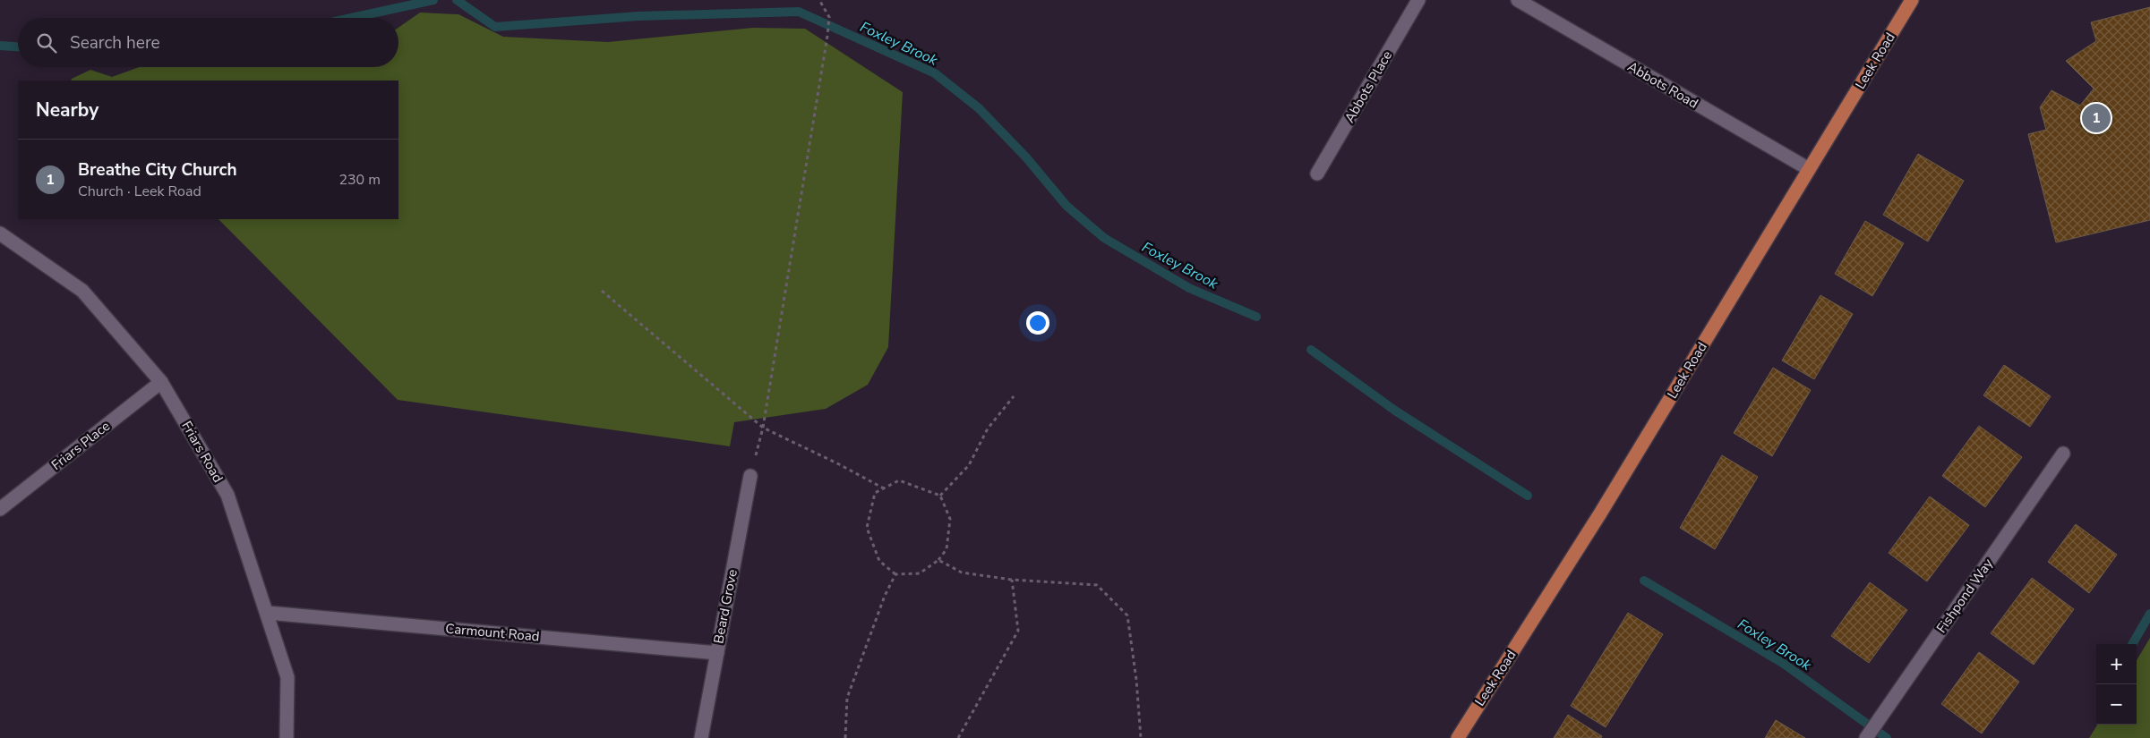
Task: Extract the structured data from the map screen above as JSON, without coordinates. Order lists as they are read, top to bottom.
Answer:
{
  "streets": {
    "main road": ["Leek Road"],
    "street": [
      "Abbots Road",
      "Abbots Place",
      "Friars Place",
      "Friars Road",
      "Fishpond Way",
      "Beard Grove",
      "Carmount Road"
    ]
  },
  "crossings": [
    ["Leek Road", "Abbots Road"],
    ["Friars Place", "Friars Road"],
    ["Friars Road", "Carmount Road"],
    ["Beard Grove", "Carmount Road"]
  ],
  "water": ["Foxley Brook"],
  "page": {
    "search": "Search here",
    "heading": "Nearby",
    "pins": "1",
    "list": [
      {
        "mark": "1",
        "name": "Breathe City Church",
        "note": "Church · Leek Road",
        "value": "230 m"
      }
    ],
    "map_buttons": ["+", "−"]
  }
}
